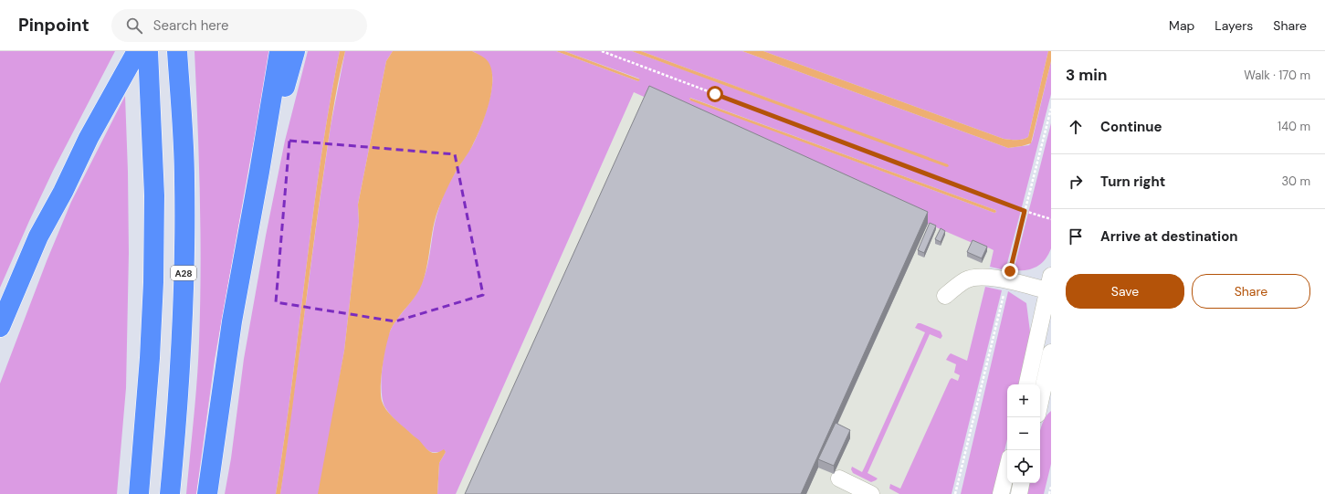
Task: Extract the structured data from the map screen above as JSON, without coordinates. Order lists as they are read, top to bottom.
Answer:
{
  "streets": {
    "highway": ["A28"]
  },
  "page": {
    "header": "Pinpoint",
    "search": "Search here",
    "nav": ["Map", "Layers", "Share"],
    "heading": ["3 min", "Walk · 170 m"],
    "list": [
      ["Continue", "140 m"],
      ["Turn right", "30 m"],
      "Arrive at destination"
    ],
    "buttons": ["Save", "Share"],
    "map_buttons": ["+", "−"]
  }
}
